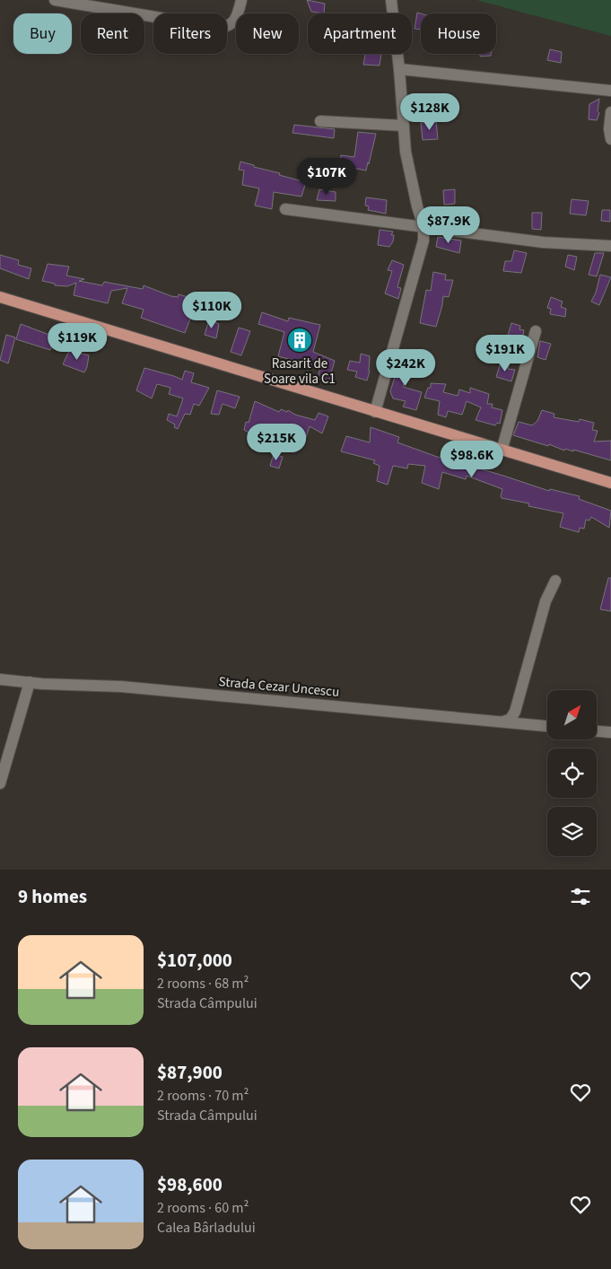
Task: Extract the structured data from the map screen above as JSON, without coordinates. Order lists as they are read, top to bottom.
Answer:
{
  "streets": {
    "street": ["Strada Cezar Uncescu"]
  },
  "places": {
    "building": ["Rasarit de Soare vila C1"]
  },
  "north": "top right",
  "page": {
    "chip": [
      "Buy",
      "Rent",
      "Filters",
      "New",
      "Apartment",
      "House"
    ],
    "price": [
      "$128K",
      "$107K",
      "$87.9K",
      "$110K",
      "$119K",
      "$191K",
      "$242K",
      "$215K",
      "$98.6K"
    ],
    "heading": "9 homes",
    "list": [
      {
        "name": "$107,000",
        "note": "2 rooms · 68 m² · Strada Câmpului"
      },
      {
        "name": "$87,900",
        "note": "2 rooms · 70 m² · Strada Câmpului"
      },
      {
        "name": "$98,600",
        "note": "2 rooms · 60 m² · Calea Bârladului"
      }
    ]
  }
}
